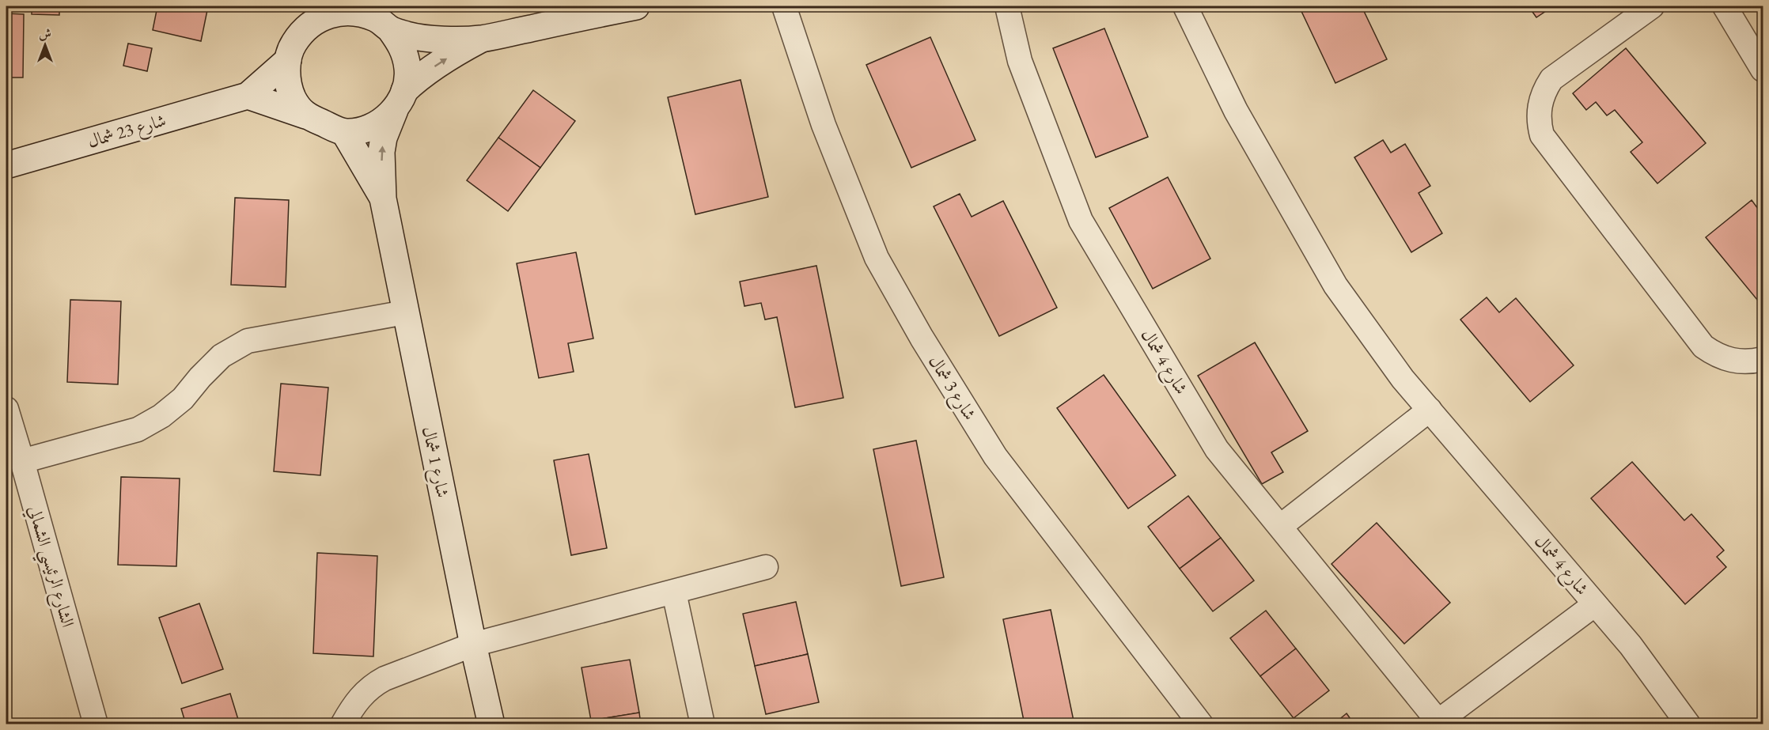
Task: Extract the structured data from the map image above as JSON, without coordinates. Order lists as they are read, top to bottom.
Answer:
{
  "streets": {
    "street": [
      "شارع 23 شمال",
      "شارع 4 شمال",
      "شارع 3 شمال",
      "شارع 1 شمال",
      "الشارع الرئيسي الشمالي"
    ]
  },
  "crossings": [
    ["شارع 23 شمال", "شارع 1 شمال"]
  ],
  "north": "top"
}
